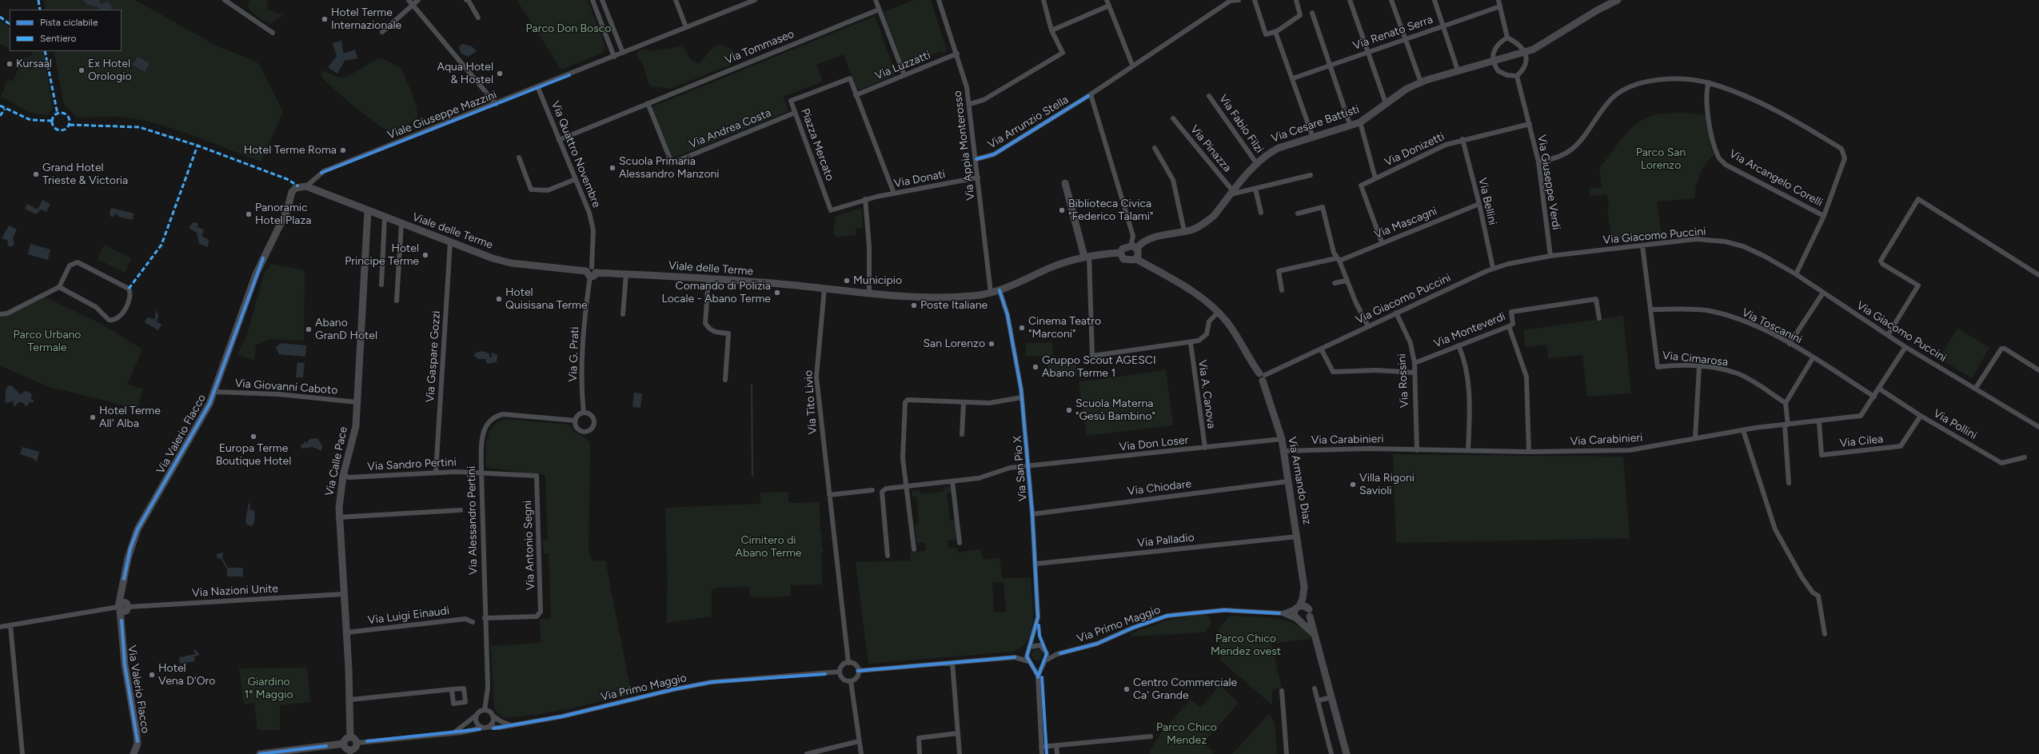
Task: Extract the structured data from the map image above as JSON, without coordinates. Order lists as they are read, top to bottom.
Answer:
{
  "streets": {
    "street": [
      "Via Renato Serra",
      "Via Tommaseo",
      "Via Luzzatti",
      "Viale Giuseppe Mazzini",
      "Via Arrunzio Stella",
      "Via Fabio Filzi",
      "Via Cesare Battisti",
      "Via Andrea Costa",
      "Piazza Mercato",
      "Via Appia Monterosso",
      "Via Pinazza",
      "Via Donizetti",
      "Via Quattro Novembre",
      "Via Arcangelo Corelli",
      "Via Donati",
      "Via Giuseppe Verdi",
      "Via Bellini",
      "Via Mascagni",
      "Viale delle Terme",
      "Via Giacomo Puccini",
      "Via Toscanini",
      "Via Monteverdi",
      "Via G. Prati",
      "Via Gaspare Gozzi",
      "Via Cimarosa",
      "Via Rossini",
      "Via Giovanni Caboto",
      "Via A. Canova",
      "Via Tito Livio",
      "Via Pollini",
      "Via Valerio Flacco",
      "Via Carabinieri",
      "Via Cilea",
      "Via Don Loser",
      "Via Calle Pace",
      "Via Sandro Pertini",
      "Via San Pio X",
      "Via Armando Diaz",
      "Via Chiodare",
      "Via Alessandro Pertini",
      "Via Palladio",
      "Via Antonio Segni",
      "Via Nazioni Unite",
      "Via Luigi Einaudi",
      "Via Primo Maggio"
    ]
  },
  "crossings": [
    ["Via Tommaseo", "Via Andrea Costa"],
    ["Via Tommaseo", "Via Quattro Novembre"],
    ["Via Luzzatti", "Piazza Mercato"],
    ["Via Luzzatti", "Via Appia Monterosso"],
    ["Viale Giuseppe Mazzini", "Via Quattro Novembre"],
    ["Viale Giuseppe Mazzini", "Viale delle Terme"],
    ["Viale Giuseppe Mazzini", "Via Valerio Flacco"],
    ["Via Arrunzio Stella", "Via Appia Monterosso"],
    ["Via Fabio Filzi", "Via Cesare Battisti"],
    ["Via Cesare Battisti", "Via Pinazza"],
    ["Via Cesare Battisti", "Viale delle Terme"],
    ["Via Cesare Battisti", "Via Armando Diaz"],
    ["Via Andrea Costa", "Piazza Mercato"],
    ["Piazza Mercato", "Via Donati"],
    ["Via Appia Monterosso", "Via Donati"],
    ["Via Appia Monterosso", "Viale delle Terme"],
    ["Via Donizetti", "Via Giuseppe Verdi"],
    ["Via Donizetti", "Via Bellini"],
    ["Via Donizetti", "Via Mascagni"],
    ["Via Quattro Novembre", "Viale delle Terme"],
    ["Via Quattro Novembre", "Via G. Prati"],
    ["Via Giuseppe Verdi", "Via Giacomo Puccini"],
    ["Via Bellini", "Via Mascagni"],
    ["Via Bellini", "Via Giacomo Puccini"],
    ["Viale delle Terme", "Via G. Prati"],
    ["Viale delle Terme", "Via Gaspare Gozzi"],
    ["Viale delle Terme", "Via Tito Livio"],
    ["Viale delle Terme", "Via Valerio Flacco"],
    ["Viale delle Terme", "Via Calle Pace"],
    ["Viale delle Terme", "Via San Pio X"],
    ["Viale delle Terme", "Via Armando Diaz"],
    ["Via Giacomo Puccini", "Via Cimarosa"],
    ["Via Giacomo Puccini", "Via Rossini"],
    ["Via Giacomo Puccini", "Via Armando Diaz"],
    ["Via Toscanini", "Via Cimarosa"],
    ["Via Monteverdi", "Via Rossini"],
    ["Via G. Prati", "Via Alessandro Pertini"],
    ["Via Gaspare Gozzi", "Via Sandro Pertini"],
    ["Via Rossini", "Via Carabinieri"],
    ["Via Giovanni Caboto", "Via Valerio Flacco"],
    ["Via Giovanni Caboto", "Via Calle Pace"],
    ["Via A. Canova", "Via Don Loser"],
    ["Via Tito Livio", "Via Primo Maggio"],
    ["Via Pollini", "Via Cilea"],
    ["Via Carabinieri", "Via Armando Diaz"],
    ["Via Don Loser", "Via San Pio X"],
    ["Via Don Loser", "Via Armando Diaz"],
    ["Via Calle Pace", "Via Sandro Pertini"],
    ["Via Calle Pace", "Via Nazioni Unite"],
    ["Via Calle Pace", "Via Luigi Einaudi"],
    ["Via Calle Pace", "Via Primo Maggio"],
    ["Via Sandro Pertini", "Via Alessandro Pertini"],
    ["Via Sandro Pertini", "Via Antonio Segni"],
    ["Via San Pio X", "Via Chiodare"],
    ["Via San Pio X", "Via Palladio"],
    ["Via San Pio X", "Via Primo Maggio"],
    ["Via Armando Diaz", "Via Chiodare"],
    ["Via Armando Diaz", "Via Palladio"],
    ["Via Armando Diaz", "Via Primo Maggio"],
    ["Via Alessandro Pertini", "Via Antonio Segni"],
    ["Via Alessandro Pertini", "Via Primo Maggio"]
  ],
  "parks": [
    "Parco Don Bosco",
    "Parco San Lorenzo",
    "Parco Urbano Termale",
    "Cimitero di Abano Terme",
    "Parco Chico Mendez ovest",
    "Giardino 1° Maggio",
    "Parco Chico Mendez"
  ],
  "places": [
    "Hotel Terme Internazionale",
    "Kursaal",
    "Ex Hotel Orologio",
    "Aqua Hotel & Hostel",
    "Hotel Terme Roma",
    "Scuola Primaria Alessandro Manzoni",
    "Grand Hotel Trieste & Victoria",
    "Biblioteca Civica \"Federico Talami\"",
    "Panoramic Hotel Plaza",
    "Hotel Principe Terme",
    "Municipio",
    "Comando di Polizia Locale - Abano Terme",
    "Hotel Quisisana Terme",
    "Poste Italiane",
    "Cinema Teatro \"Marconi\"",
    "Abano GranD Hotel",
    "San Lorenzo",
    "Gruppo Scout AGESCI Abano Terme 1",
    "Scuola Materna \"Gesù Bambino\"",
    "Hotel Terme All' Alba",
    "Europa Terme Boutique Hotel",
    "Villa Rigoni Savioli",
    "Hotel Vena D'Oro",
    "Centro Commerciale Ca' Grande"
  ],
  "legend": ["Pista ciclabile", "Sentiero"]
}
